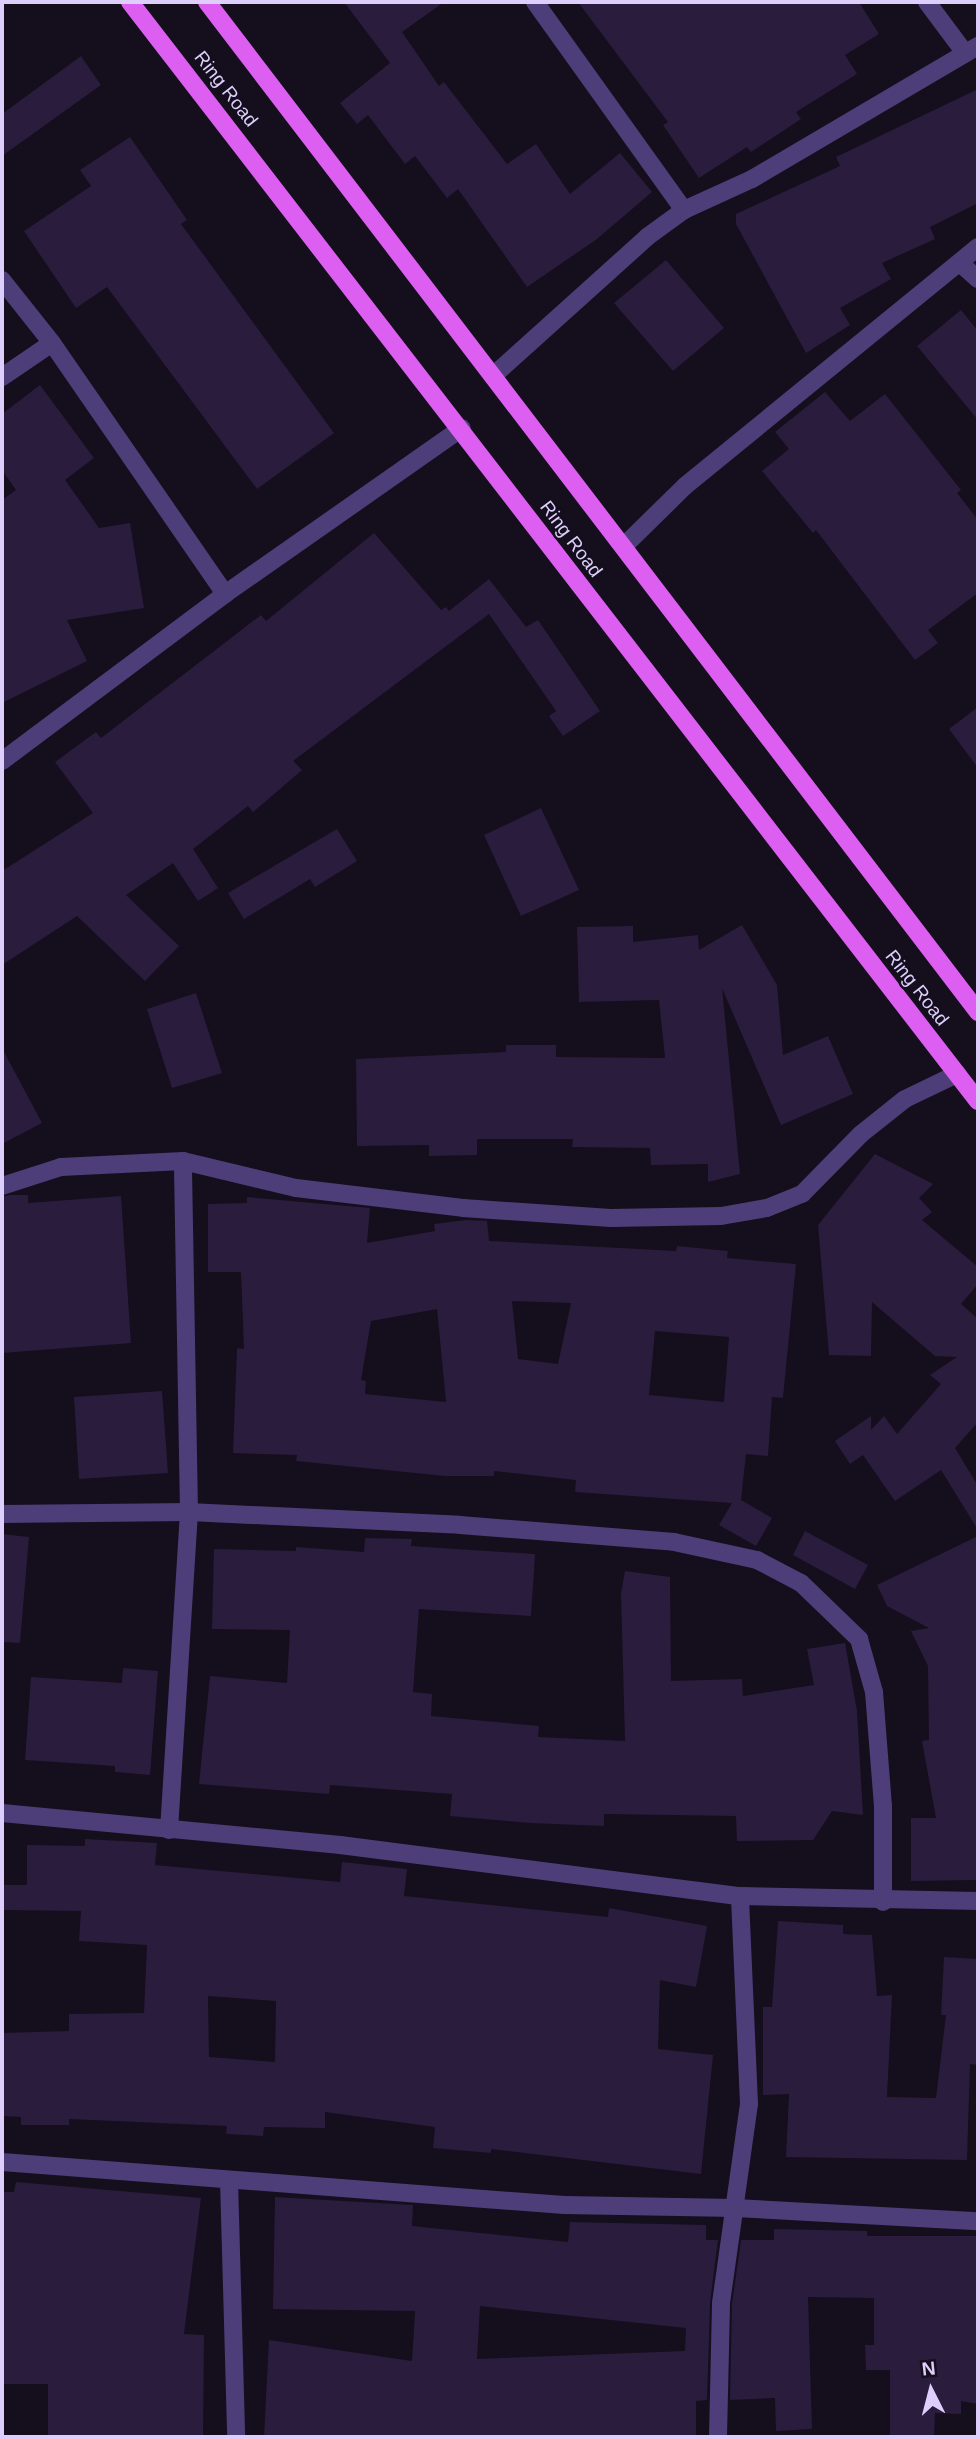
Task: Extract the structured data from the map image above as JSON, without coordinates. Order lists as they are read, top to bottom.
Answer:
{
  "streets": {
    "main road": ["Ring Road"]
  },
  "north": "top"
}
